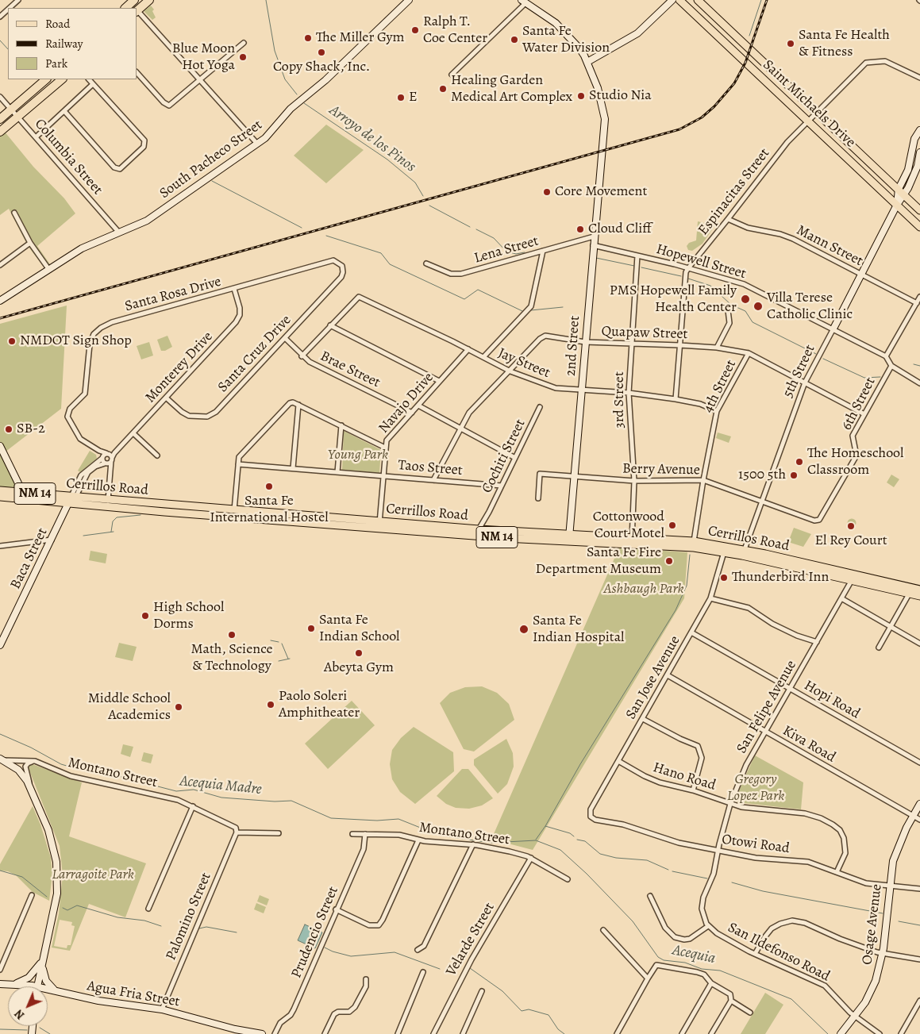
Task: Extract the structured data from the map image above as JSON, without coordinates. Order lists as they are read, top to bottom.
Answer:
{
  "streets": {
    "main road": ["Saint Michaels Drive", "Cerrillos Road", "NM 14"],
    "street": [
      "Columbia Street",
      "South Pacheco Street",
      "Espinacitas Street",
      "Mann Street",
      "Lena Street",
      "Hopewell Street",
      "Santa Rosa Drive",
      "Quapaw Street",
      "2nd Street",
      "Santa Cruz Drive",
      "Jay Street",
      "Monterey Drive",
      "Brae Street",
      "5th Street",
      "4th Street",
      "3rd Street",
      "Navajo Drive",
      "6th Street",
      "Cochiti Street",
      "Taos Street",
      "Berry Avenue",
      "Baca Street",
      "San Jose Avenue",
      "Hopi Road",
      "San Felipe Avenue",
      "Kiva Road",
      "Montano Street",
      "Hano Road",
      "Otowi Road",
      "Palomino Street",
      "Osage Avenue",
      "Prudencio Street",
      "Velarde Street",
      "San Ildefonso Road",
      "Agua Fria Street"
    ]
  },
  "crossings": [
    ["Saint Michaels Drive", "Espinacitas Street"],
    ["Saint Michaels Drive", "5th Street"],
    ["Columbia Street", "South Pacheco Street"],
    ["Espinacitas Street", "Mann Street"],
    ["Espinacitas Street", "Hopewell Street"],
    ["Espinacitas Street", "Quapaw Street"],
    ["Espinacitas Street", "Jay Street"],
    ["Mann Street", "5th Street"],
    ["Lena Street", "2nd Street"],
    ["Hopewell Street", "2nd Street"],
    ["Hopewell Street", "5th Street"],
    ["Hopewell Street", "3rd Street"],
    ["Santa Rosa Drive", "Santa Cruz Drive"],
    ["Santa Rosa Drive", "Monterey Drive"],
    ["Quapaw Street", "2nd Street"],
    ["Quapaw Street", "Jay Street"],
    ["Quapaw Street", "5th Street"],
    ["Quapaw Street", "4th Street"],
    ["Quapaw Street", "3rd Street"],
    ["Quapaw Street", "6th Street"],
    ["Quapaw Street", "Taos Street"],
    ["2nd Street", "Jay Street"],
    ["2nd Street", "Berry Avenue"],
    ["2nd Street", "Cerrillos Road"],
    ["Santa Cruz Drive", "Monterey Drive"],
    ["Santa Cruz Drive", "Brae Street"],
    ["Jay Street", "4th Street"],
    ["Jay Street", "3rd Street"],
    ["Jay Street", "Navajo Drive"],
    ["Monterey Drive", "Cerrillos Road"],
    ["Monterey Drive", "Baca Street"],
    ["Brae Street", "Navajo Drive"],
    ["5th Street", "Berry Avenue"],
    ["5th Street", "Cerrillos Road"],
    ["4th Street", "Berry Avenue"],
    ["4th Street", "Cerrillos Road"],
    ["3rd Street", "Berry Avenue"],
    ["3rd Street", "Cerrillos Road"],
    ["Navajo Drive", "Taos Street"],
    ["Navajo Drive", "Cerrillos Road"],
    ["6th Street", "Berry Avenue"],
    ["Cochiti Street", "Taos Street"],
    ["Cochiti Street", "Cerrillos Road"],
    ["Cerrillos Road", "Baca Street"],
    ["Cerrillos Road", "San Jose Avenue"],
    ["Cerrillos Road", "San Felipe Avenue"],
    ["San Jose Avenue", "Hopi Road"],
    ["San Jose Avenue", "Kiva Road"],
    ["San Jose Avenue", "Hano Road"],
    ["San Jose Avenue", "Otowi Road"],
    ["Hopi Road", "San Felipe Avenue"],
    ["San Felipe Avenue", "Kiva Road"],
    ["San Felipe Avenue", "Hano Road"],
    ["San Felipe Avenue", "Otowi Road"],
    ["San Felipe Avenue", "San Ildefonso Road"],
    ["Kiva Road", "Osage Avenue"],
    ["Montano Street", "Palomino Street"],
    ["Montano Street", "Prudencio Street"],
    ["Montano Street", "Velarde Street"],
    ["Hano Road", "Otowi Road"],
    ["Otowi Road", "Osage Avenue"],
    ["Palomino Street", "Agua Fria Street"],
    ["Osage Avenue", "San Ildefonso Road"]
  ],
  "water": ["Arroyo de los Pinos", "Acequia Madre", "Acequia"],
  "parks": [
    "Young Park",
    "Ashbaugh Park",
    "Gregory Lopez Park",
    "Larragoite Park"
  ],
  "places": [
    "Ralph T. Coe Center",
    "The Miller Gym",
    "Santa Fe Water Division",
    "Santa Fe Health & Fitness",
    "Copy Shack, Inc.",
    "Blue Moon Hot Yoga",
    "Healing Garden Medical Art Complex",
    "Studio Nia",
    "E",
    "Core Movement",
    "Cloud Cliff",
    "PMS Hopewell Family Health Center",
    "Villa Terese Catholic Clinic",
    "NMDOT Sign Shop",
    "SB-2",
    "The Homeschool Classroom",
    "1500 5th",
    "Santa Fe International Hostel",
    "Cottonwood Court Motel",
    "El Rey Court",
    "Santa Fe Fire Department Museum",
    "Thunderbird Inn",
    "High School Dorms",
    "Santa Fe Indian School",
    "Santa Fe Indian Hospital",
    "Math, Science & Technology",
    "Abeyta Gym",
    "Paolo Soleri Amphitheater",
    "Middle School Academics"
  ],
  "legend": ["Road", "Railway", "Park"],
  "north": "bottom left"
}
